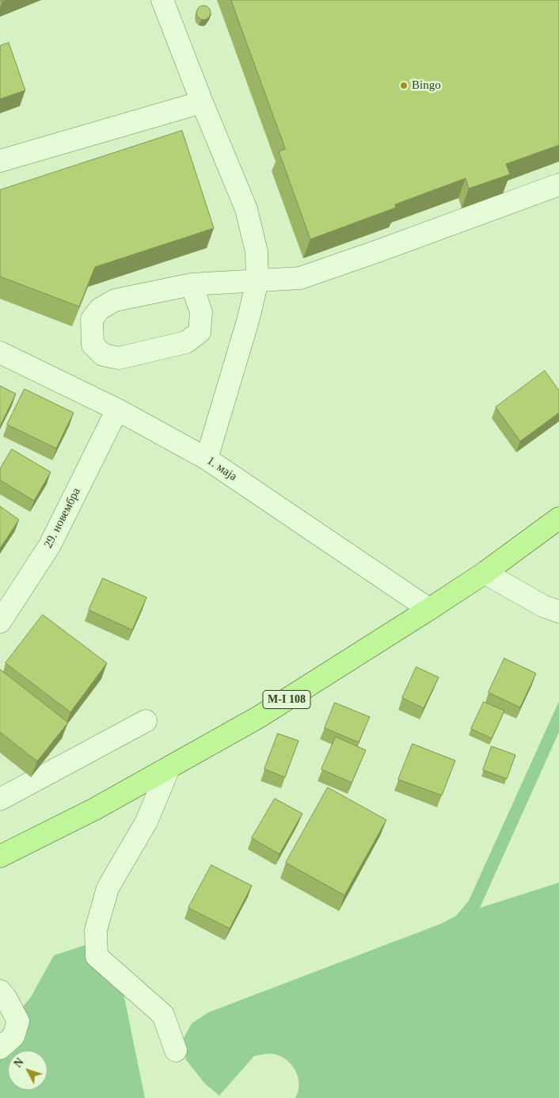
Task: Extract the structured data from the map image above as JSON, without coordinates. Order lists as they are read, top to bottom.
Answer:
{
  "streets": {
    "main road": ["M-I 108"],
    "street": ["1. маја", "29. новембра"]
  },
  "crossings": [
    ["1. маја", "29. новембра"],
    ["1. маја", "M-I 108"]
  ],
  "places": ["Bingo"],
  "north": "top left"
}
